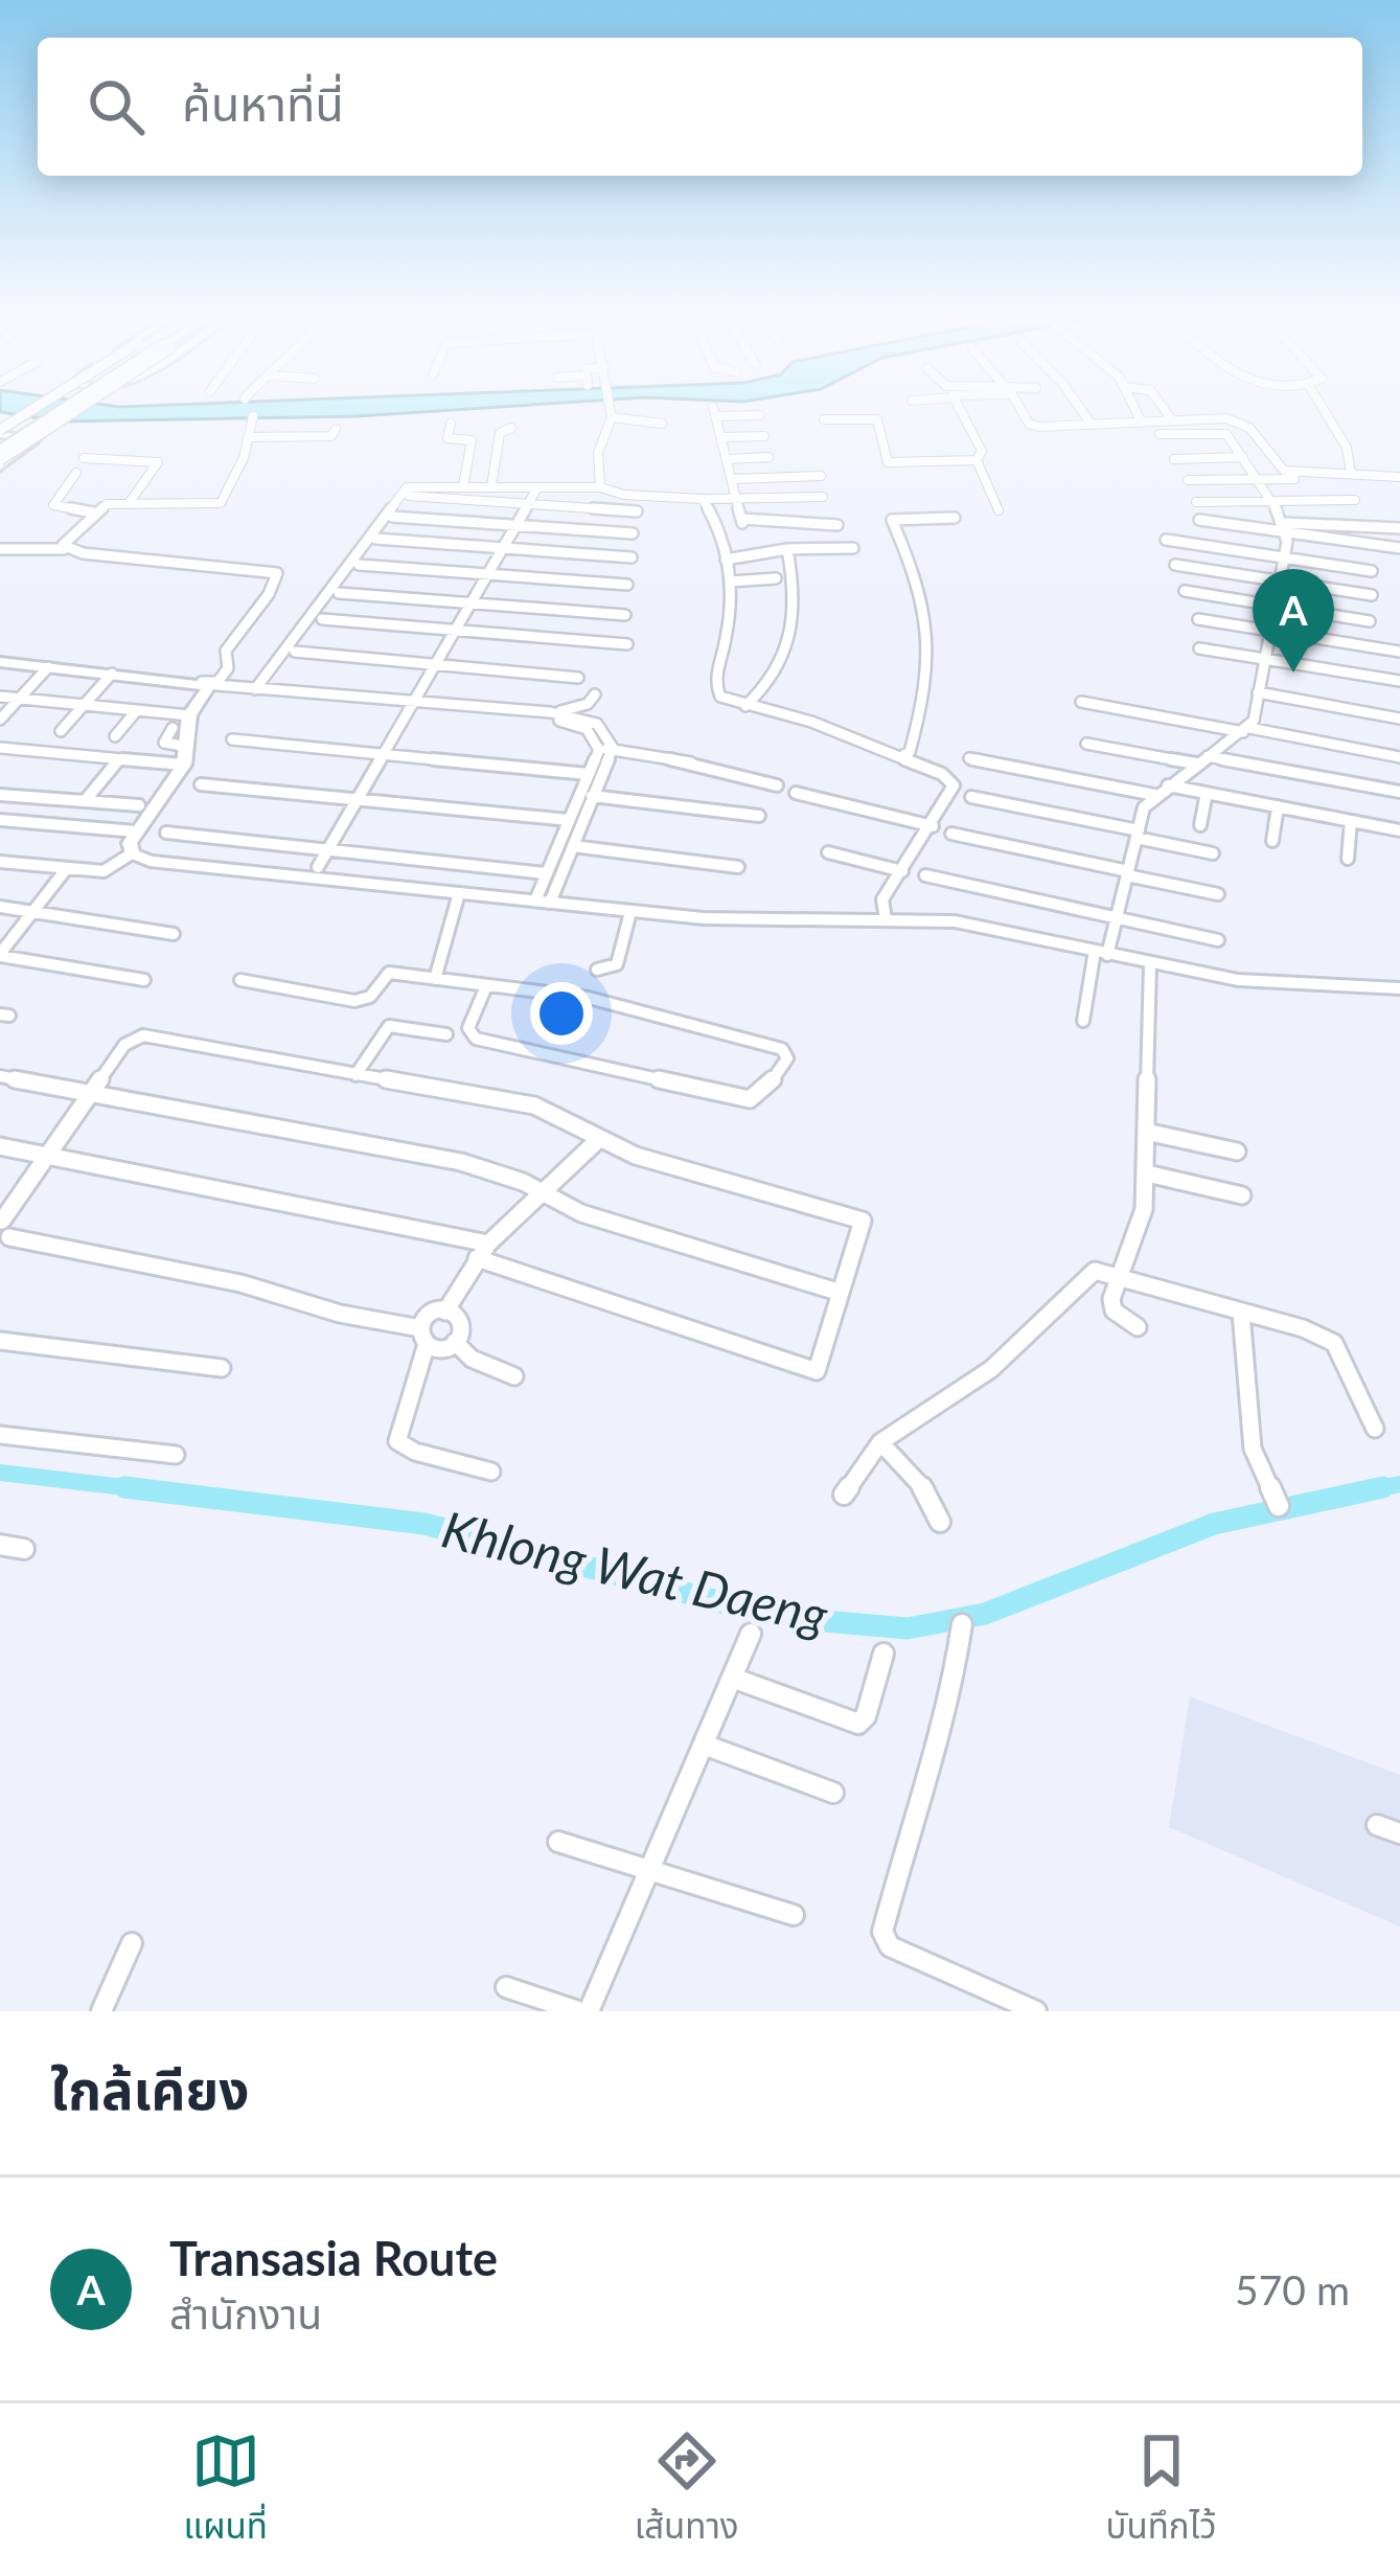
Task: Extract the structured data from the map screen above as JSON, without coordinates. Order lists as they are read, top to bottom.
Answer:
{
  "water": ["Khlong Wat Daeng"],
  "page": {
    "search": "ค้นหาที่นี่",
    "pins": "A",
    "heading": "ใกล้เคียง",
    "list": [
      {
        "mark": "A",
        "name": "Transasia Route",
        "note": "สำนักงาน",
        "value": "570 m"
      }
    ],
    "nav": ["แผนที่", "เส้นทาง", "บันทึกไว้"]
  }
}
